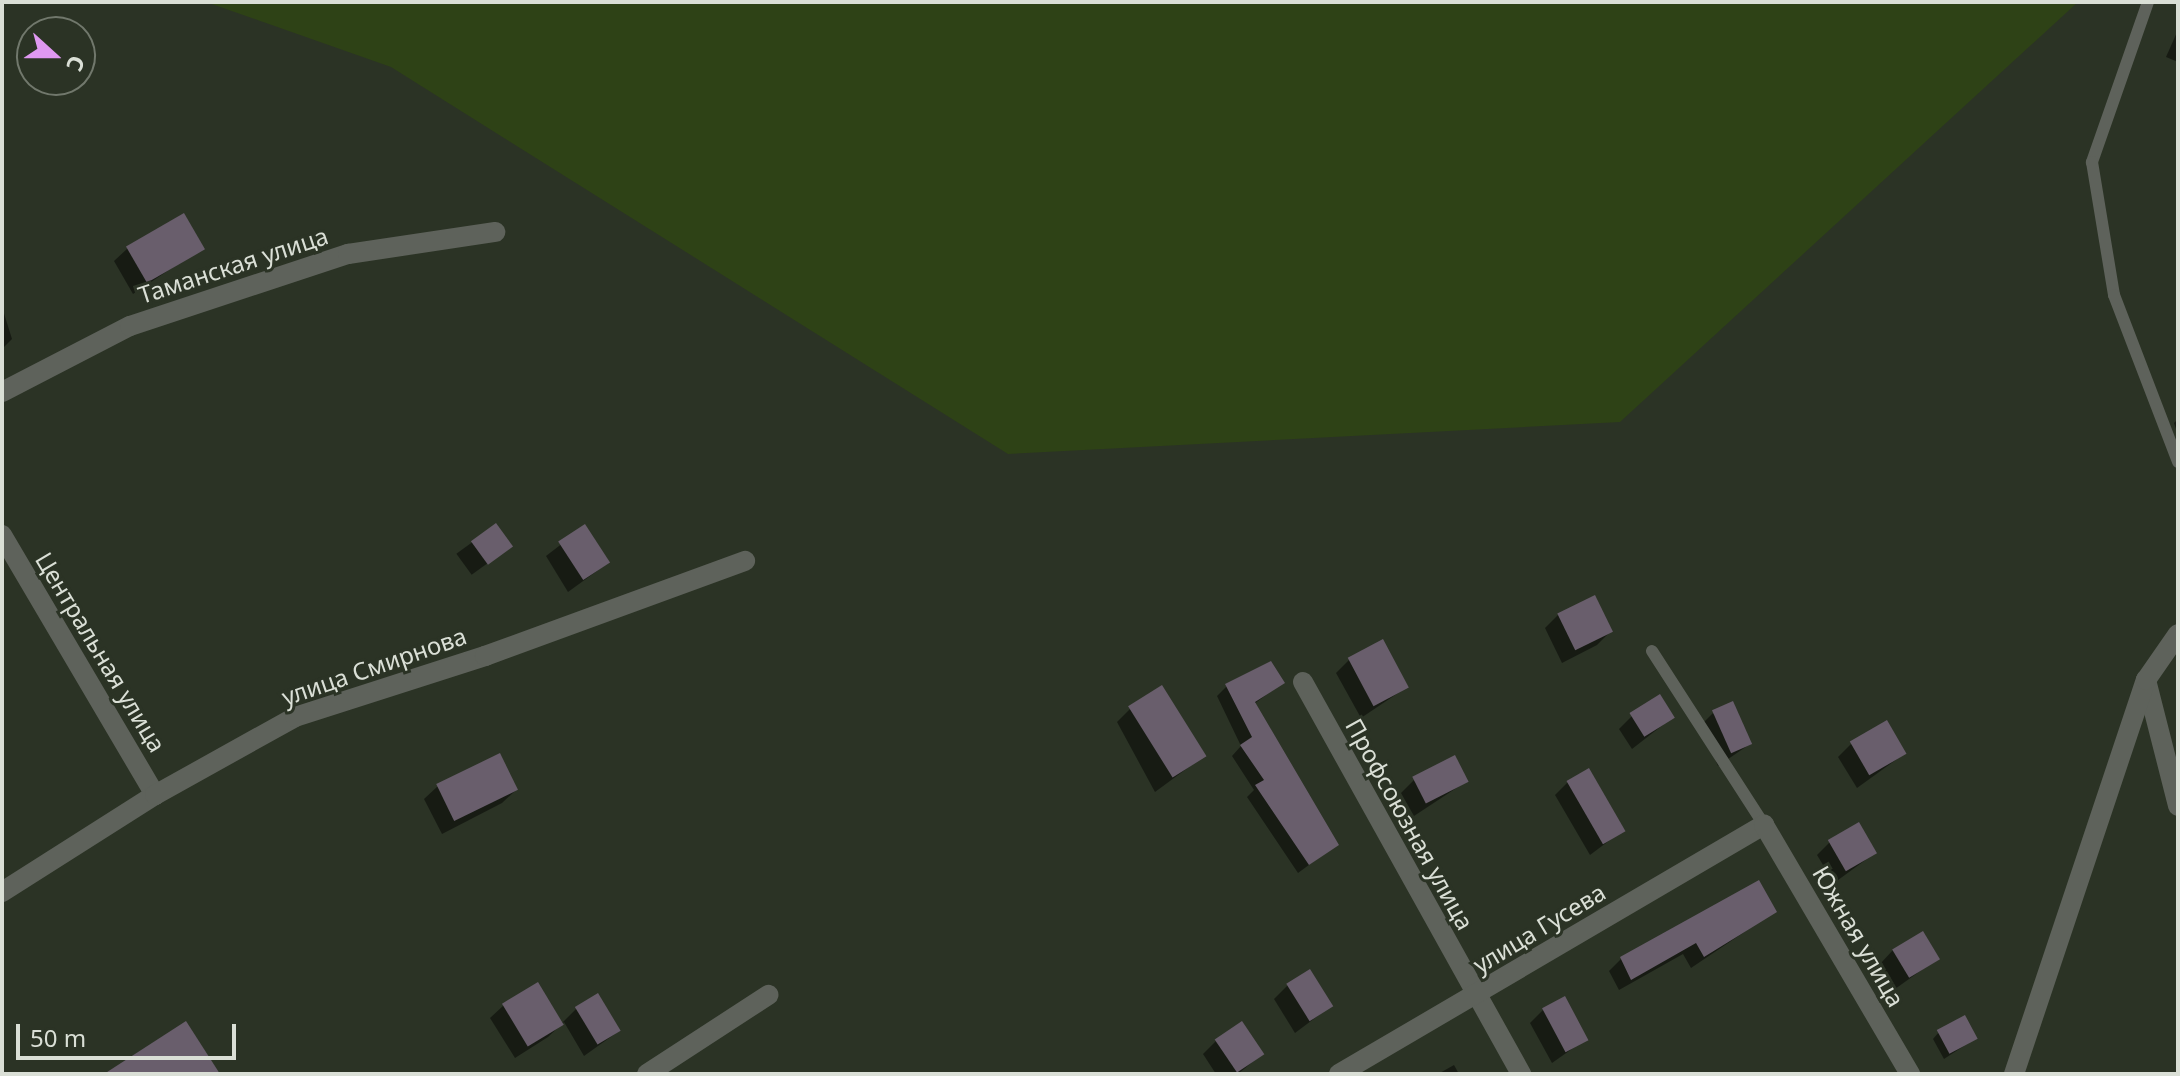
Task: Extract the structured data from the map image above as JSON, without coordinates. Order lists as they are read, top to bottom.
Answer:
{
  "streets": {
    "street": [
      "Таманская улица",
      "Центральная улица",
      "улица Смирнова",
      "Профсоюзная улица",
      "улица Гусева",
      "Южная улица"
    ]
  },
  "crossings": [
    ["Центральная улица", "улица Смирнова"],
    ["Профсоюзная улица", "улица Гусева"],
    ["улица Гусева", "Южная улица"]
  ],
  "scale_bar": "50 m",
  "north": "right"
}
